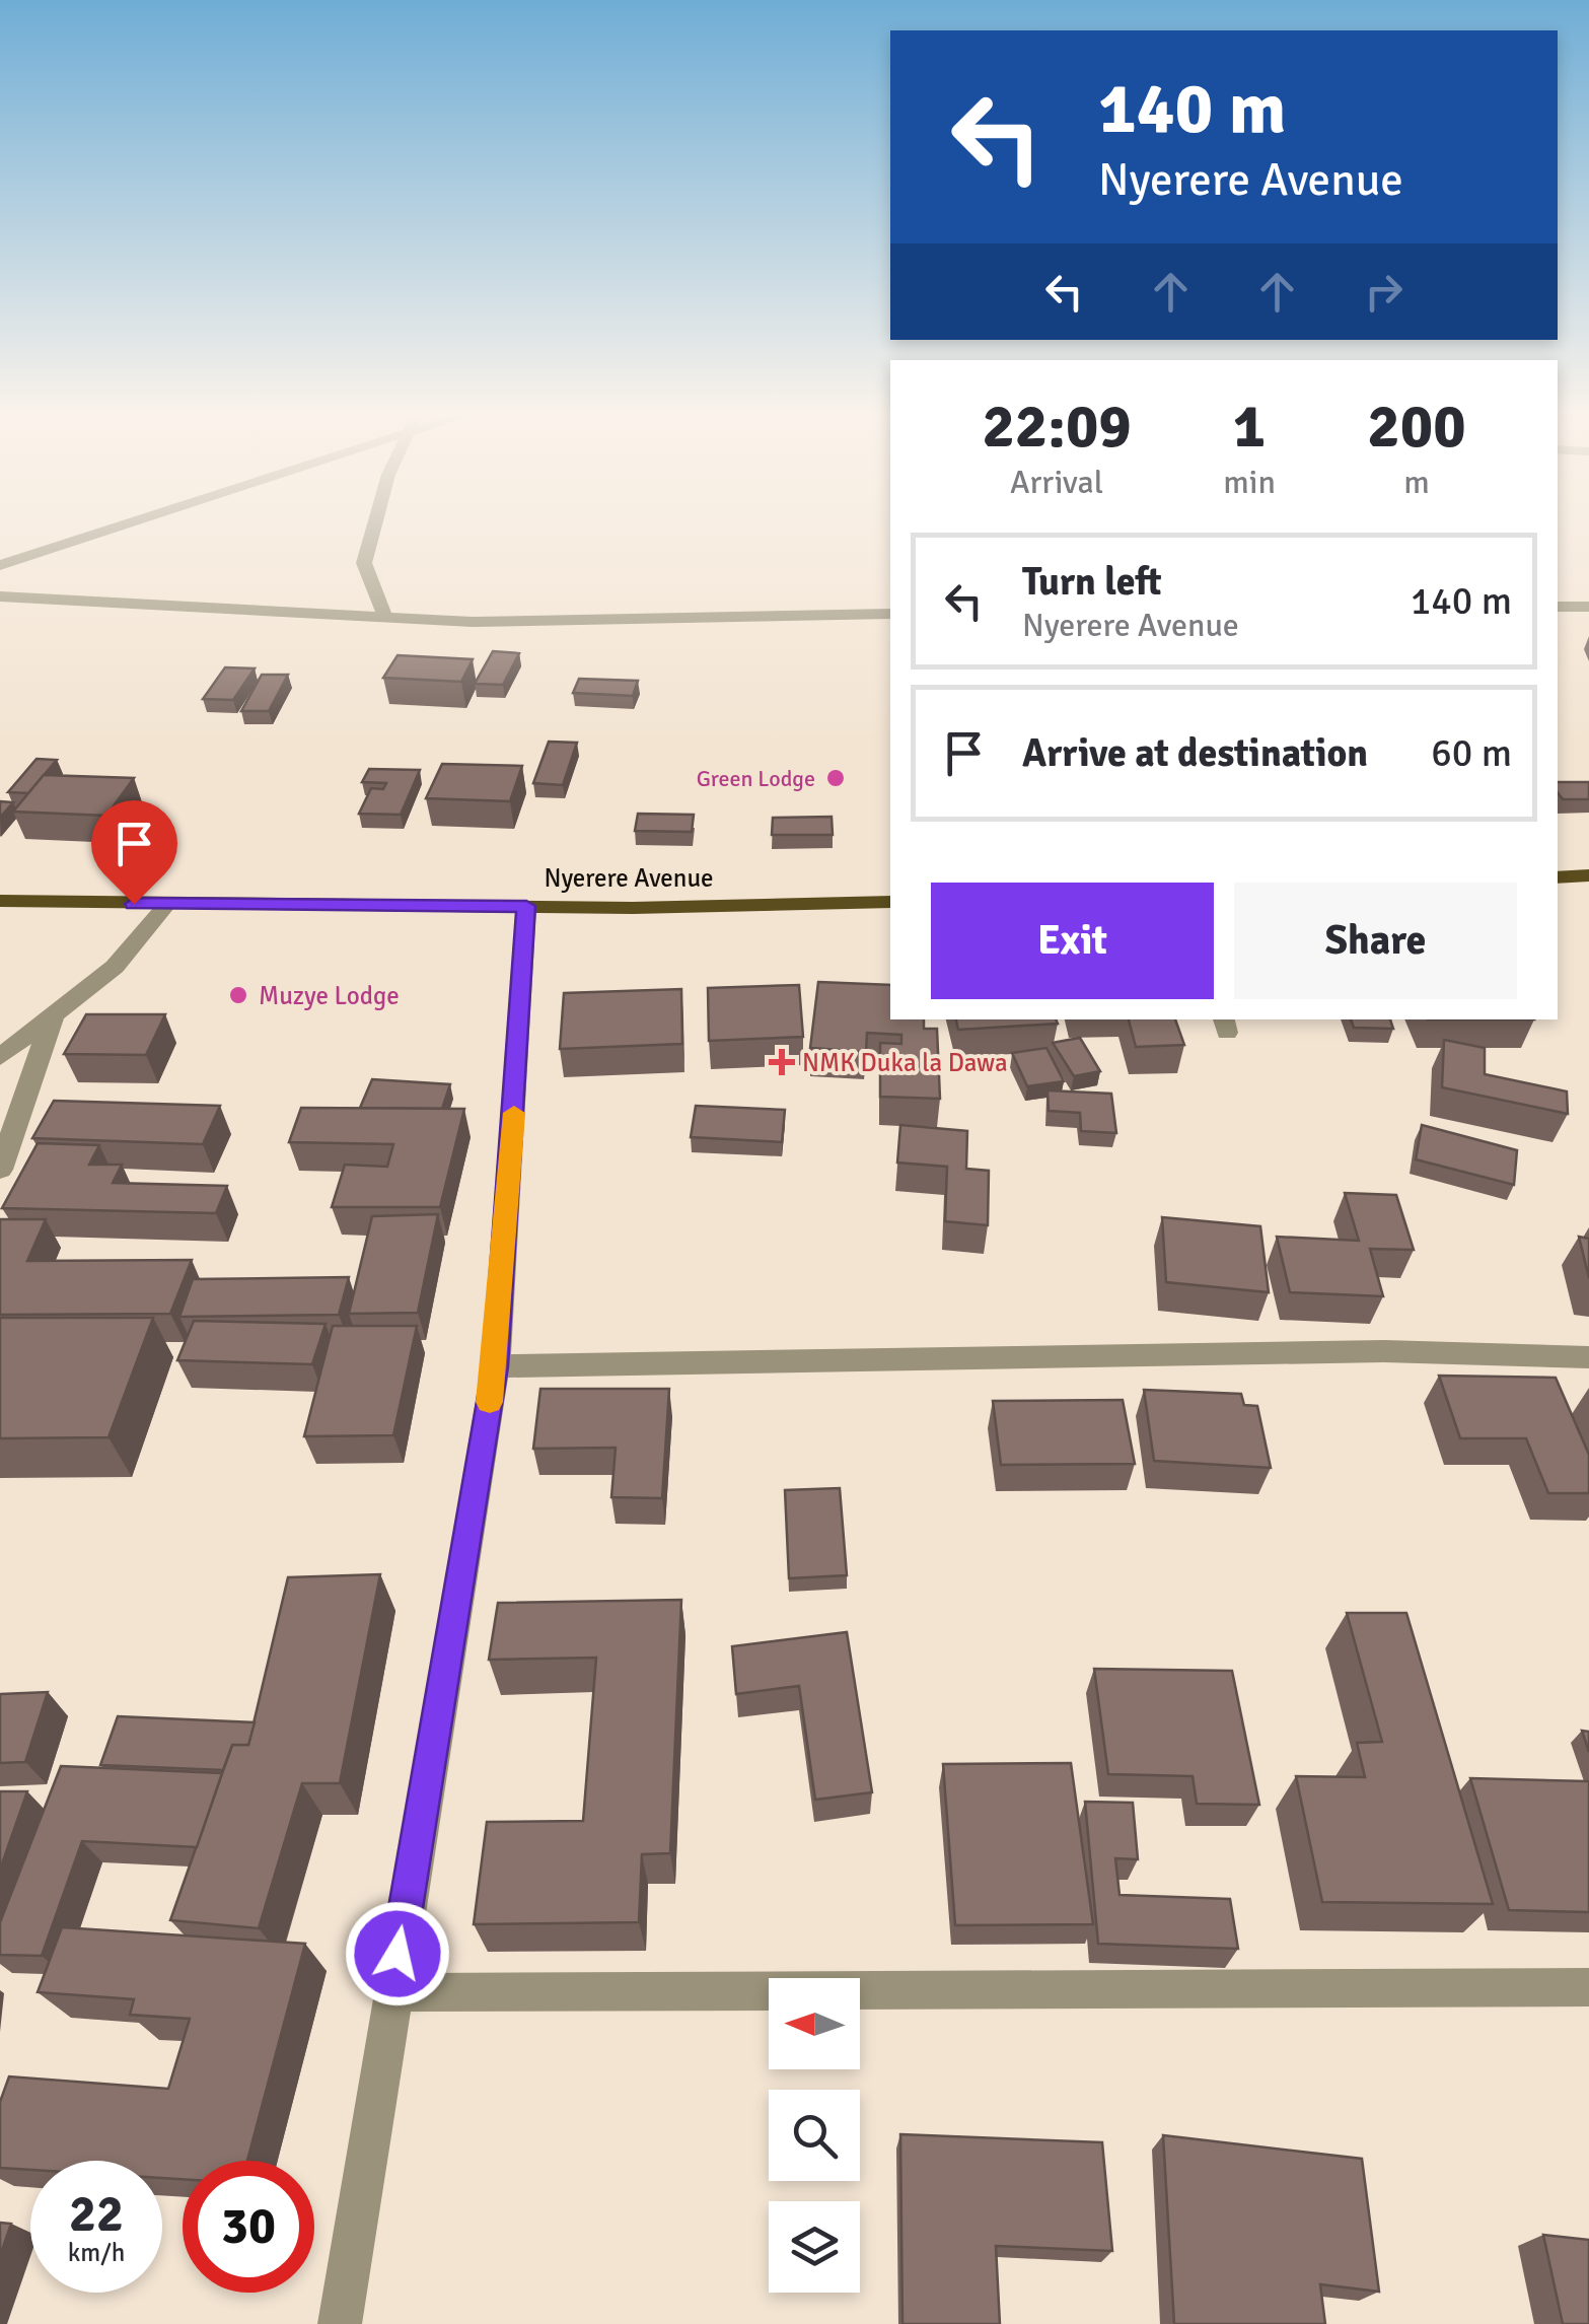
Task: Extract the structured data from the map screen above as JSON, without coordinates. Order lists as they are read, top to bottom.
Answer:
{
  "streets": {
    "main road": ["Nyerere Avenue"]
  },
  "places": {
    "other": ["Green Lodge", "Muzye Lodge"],
    "health": ["NMK Duka la Dawa"]
  },
  "north": "left",
  "page": {
    "turn": ["140 m", "Nyerere Avenue"],
    "eta": [
      "22:09",
      "Arrival",
      "1",
      "min",
      "200",
      "m"
    ],
    "list": [
      {
        "name": "Turn left",
        "note": "Nyerere Avenue",
        "value": "140 m"
      },
      {
        "name": "Arrive at destination",
        "value": "60 m"
      }
    ],
    "buttons": ["Exit", "Share"],
    "speed": "22 km/h",
    "limit": "30"
  }
}
